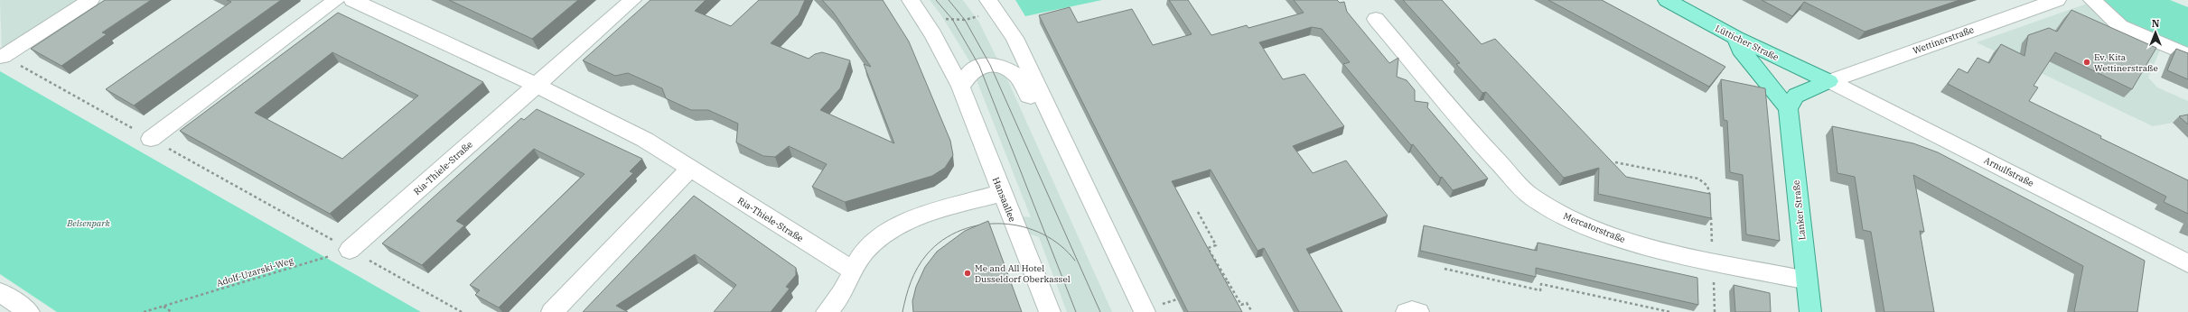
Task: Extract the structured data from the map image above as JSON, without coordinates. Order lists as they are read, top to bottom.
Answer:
{
  "streets": {
    "main road": ["Lütticher Straße", "Lanker Straße"],
    "street": [
      "Wettinerstraße",
      "Ria-Thiele-Straße",
      "Arnulfstraße",
      "Hansaallee",
      "Mercatorstraße"
    ],
    "path": ["Adolf-Uzarski-Weg"]
  },
  "crossings": [
    ["Wettinerstraße", "Lütticher Straße"],
    ["Wettinerstraße", "Arnulfstraße"],
    ["Lütticher Straße", "Arnulfstraße"],
    ["Lütticher Straße", "Lanker Straße"],
    ["Ria-Thiele-Straße", "Adolf-Uzarski-Weg"],
    ["Lanker Straße", "Mercatorstraße"]
  ],
  "parks": ["Belsenpark"],
  "places": ["Ev. Kita Wettinerstraße", "Me and All Hotel Dusseldorf Oberkassel"],
  "north": "top"
}
